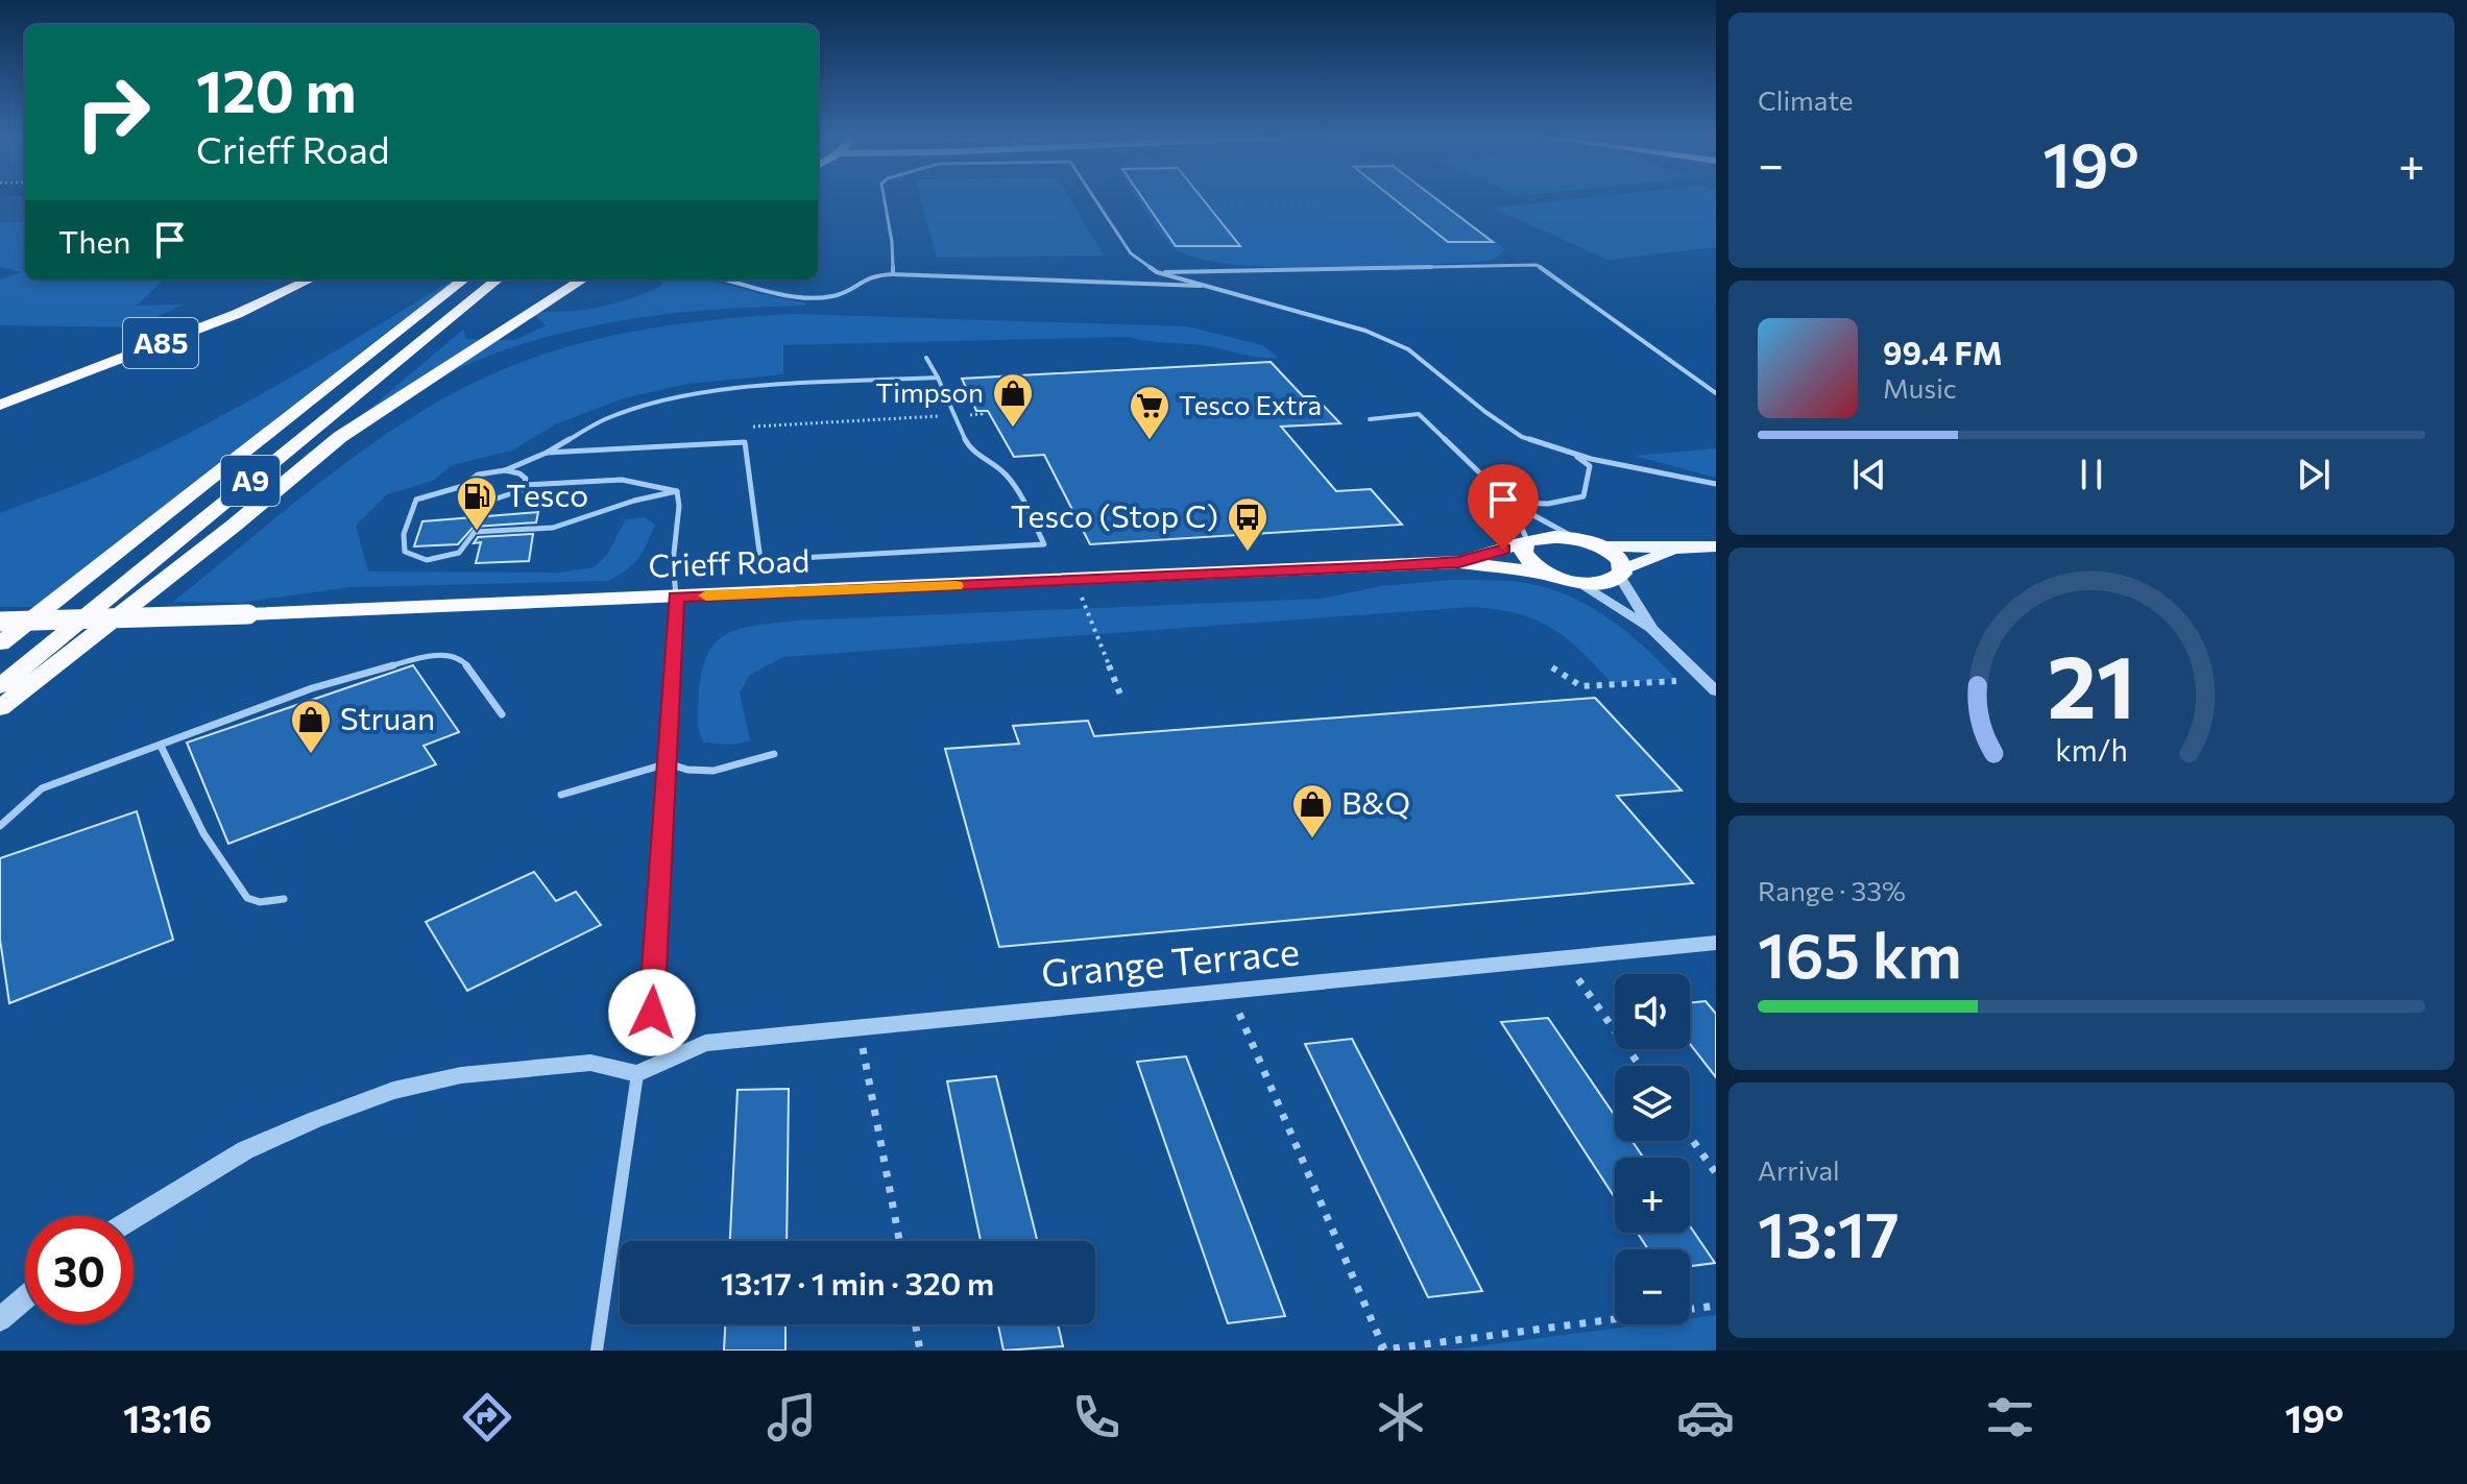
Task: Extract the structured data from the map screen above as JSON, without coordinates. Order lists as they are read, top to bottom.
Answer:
{
  "streets": {
    "highway": ["A85", "A9", "Crieff Road"],
    "street": ["Grange Terrace"]
  },
  "places": {
    "shop": ["Timpson", "Struan", "B&Q"],
    "supermarket": ["Tesco Extra"],
    "fuel station": ["Tesco"],
    "bus stop": ["Tesco (Stop C)"]
  },
  "page": {
    "tile": [
      "Climate",
      ["Range · 33%", "165 km"],
      ["Arrival", "13:17"]
    ],
    "turn": ["120 m", "Crieff Road"],
    "heat": ["−", "19°", "+"],
    "then": "Then",
    "song": ["99.4 FM", "Music"],
    "map_buttons": ["+", "−"],
    "limit": "30",
    "trip": "13:17 · 1 min · 320 m",
    "tabs": ["13:16", "19°"],
    "gauge": ["21", "km/h"]
  }
}
